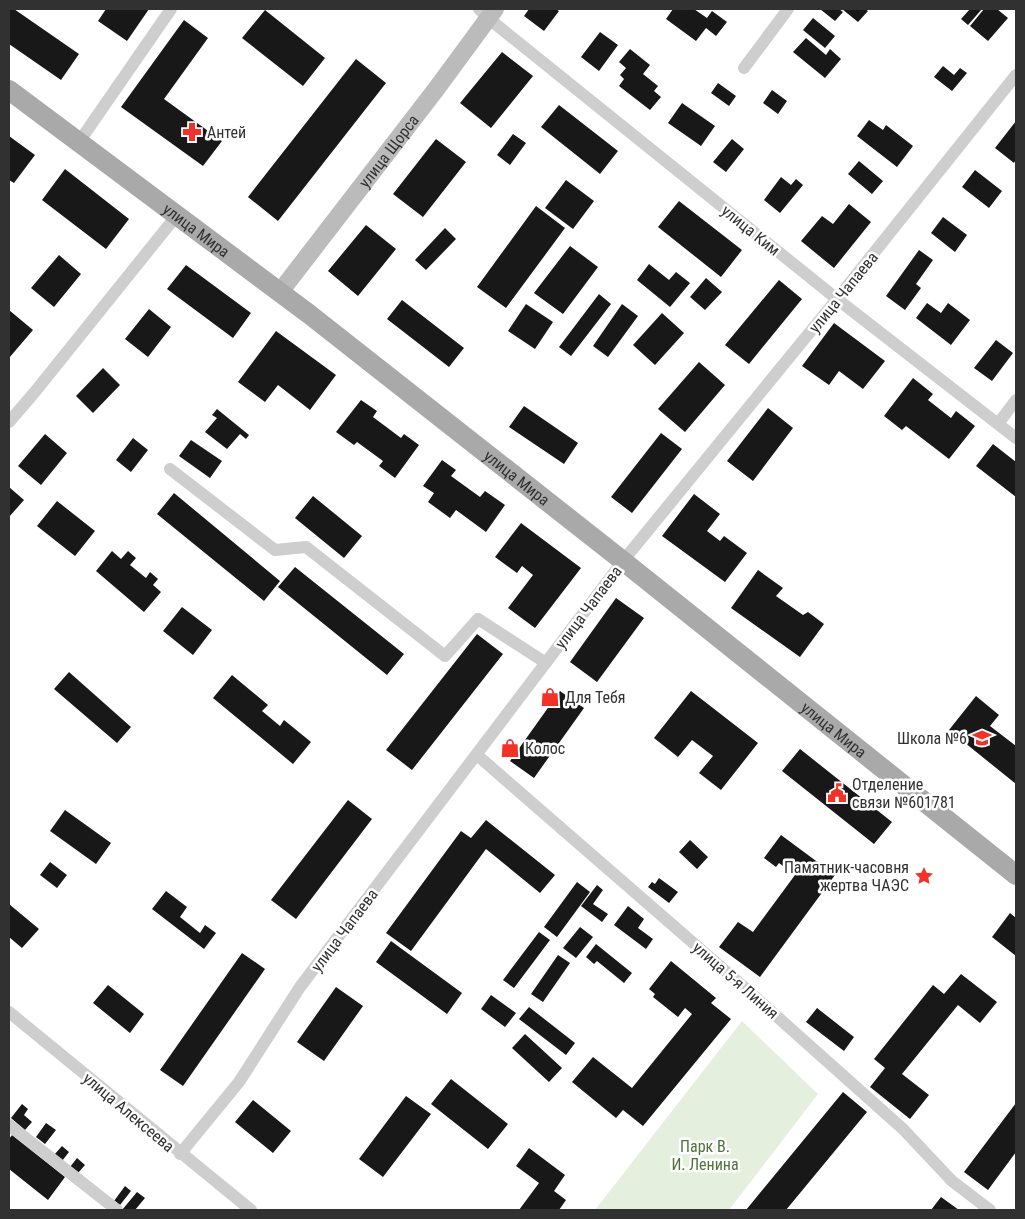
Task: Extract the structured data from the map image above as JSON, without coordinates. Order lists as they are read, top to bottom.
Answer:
{
  "streets": {
    "main road": ["улица Мира"],
    "street": [
      "улица Щорса",
      "улица Ким",
      "улица Чапаева",
      "улица 5-я Линия",
      "улица Алексеева"
    ]
  },
  "crossings": [
    ["улица Щорса", "улица Мира"],
    ["улица Щорса", "улица Ким"],
    ["улица Мира", "улица Чапаева"],
    ["улица Ким", "улица Чапаева"],
    ["улица Чапаева", "улица 5-я Линия"],
    ["улица Чапаева", "улица Алексеева"]
  ],
  "parks": ["Парк В. И. Ленина"],
  "places": {
    "pharmacy": ["Антей"],
    "shop": ["Для Тебя", "Колос"],
    "school or university": ["Школа №6"],
    "public building": ["Отделение связи №601781"],
    "place": ["Памятник-часовня жертва ЧАЭС"]
  }
}
